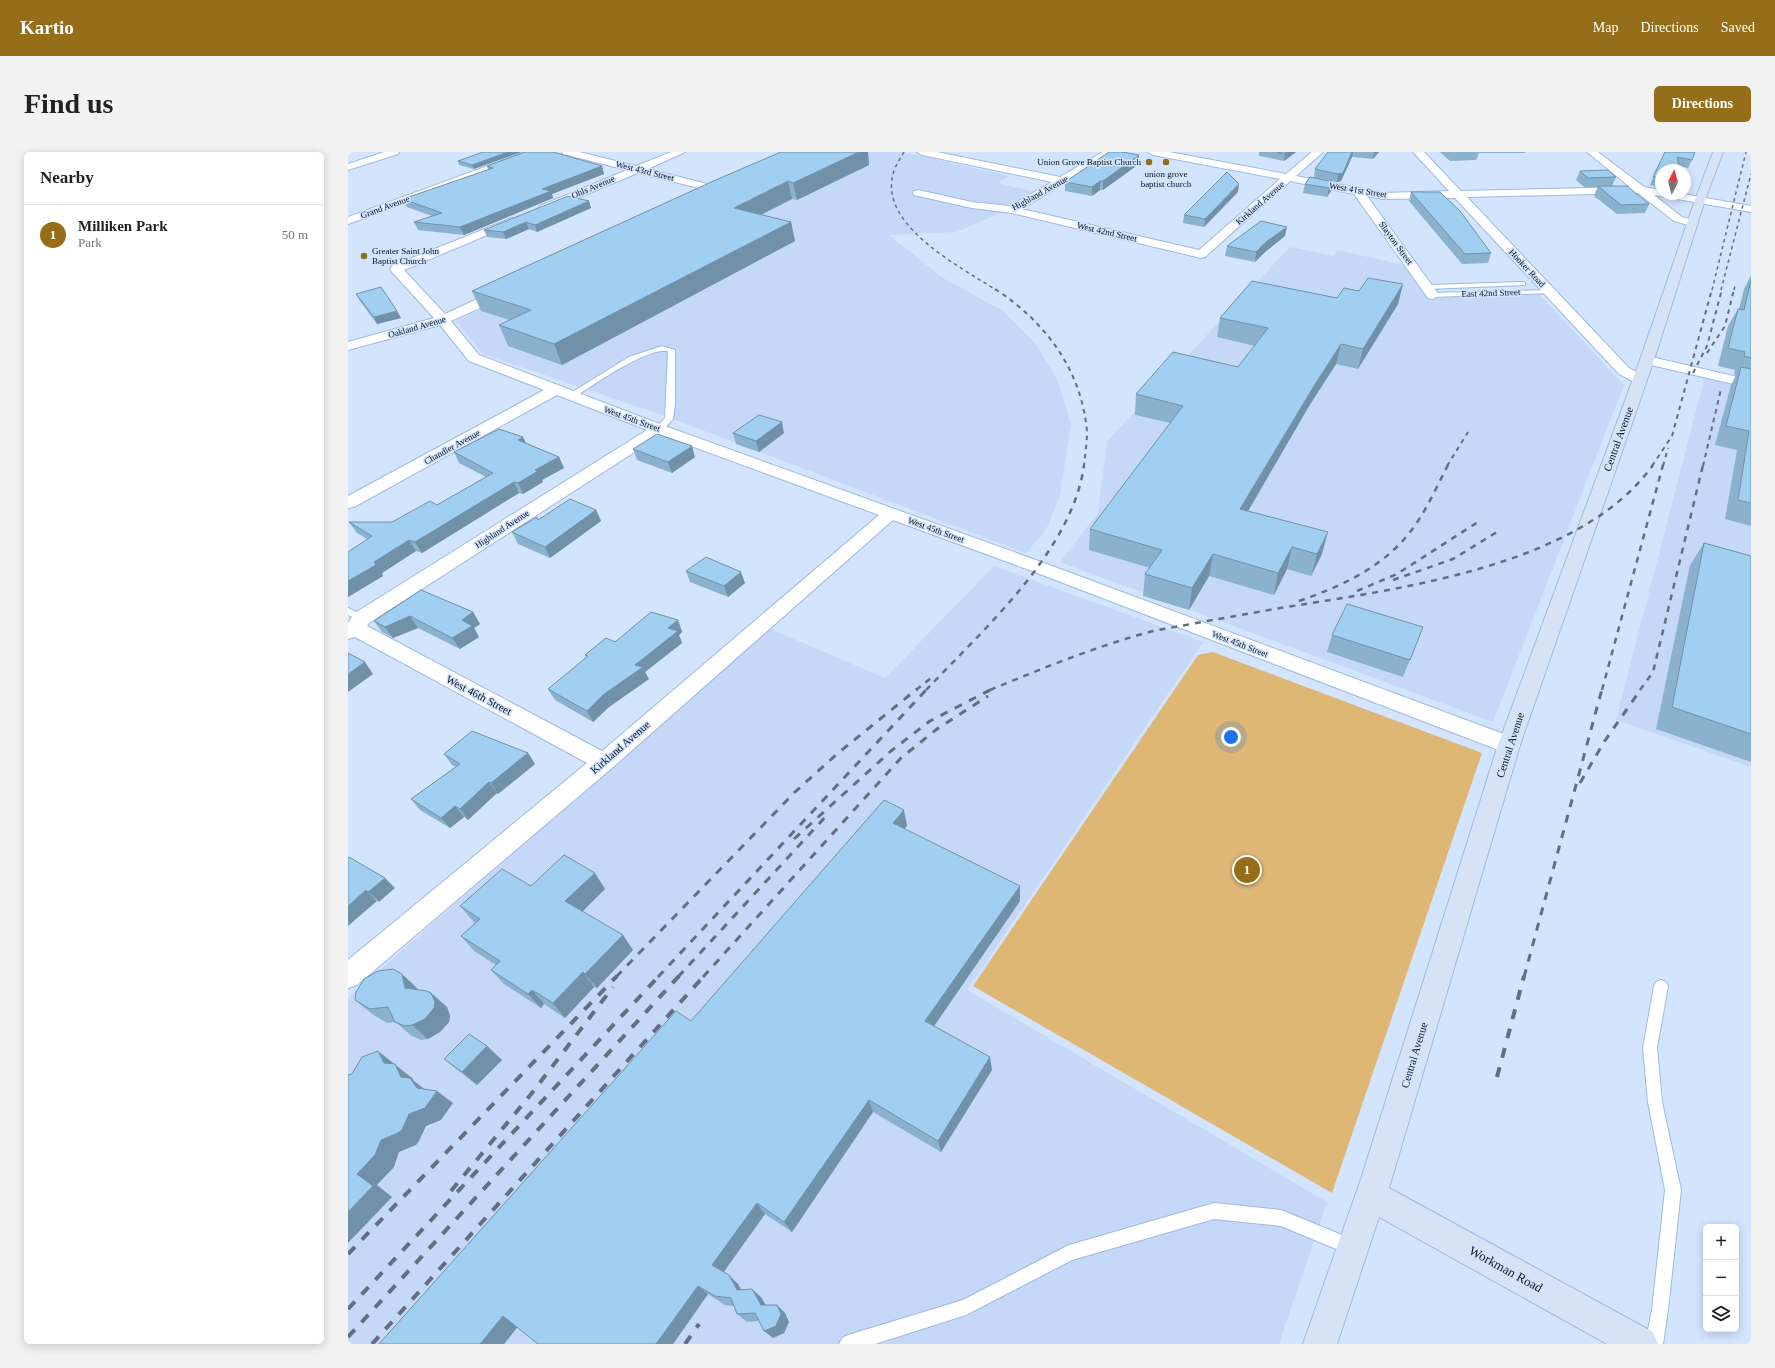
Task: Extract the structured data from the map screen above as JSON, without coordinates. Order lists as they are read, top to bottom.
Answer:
{
  "streets": {
    "street": [
      "West 43rd Street",
      "Ohls Avenue",
      "West 41st Street",
      "Highland Avenue",
      "Kirkland Avenue",
      "Grand Avenue",
      "West 42nd Street",
      "Slayton Street",
      "Hooker Road",
      "Oakland Avenue",
      "West 45th Street",
      "Central Avenue",
      "Chandler Avenue",
      "West 46th Street",
      "Workman Road"
    ],
    "lane": ["East 42nd Street"]
  },
  "crossings": [
    ["West 43rd Street", "Ohls Avenue"],
    ["West 41st Street", "Kirkland Avenue"],
    ["West 41st Street", "Slayton Street"],
    ["West 41st Street", "Hooker Road"],
    ["Highland Avenue", "West 42nd Street"],
    ["Highland Avenue", "West 45th Street"],
    ["Highland Avenue", "West 46th Street"],
    ["Kirkland Avenue", "West 42nd Street"],
    ["Kirkland Avenue", "West 45th Street"],
    ["Kirkland Avenue", "West 46th Street"],
    ["Slayton Street", "East 42nd Street"],
    ["Hooker Road", "East 42nd Street"],
    ["Hooker Road", "Central Avenue"],
    ["Oakland Avenue", "West 45th Street"],
    ["West 45th Street", "Central Avenue"],
    ["West 45th Street", "Chandler Avenue"],
    ["Central Avenue", "Workman Road"]
  ],
  "places": ["Union Grove Baptist Church", "union grove baptist church", "Greater Saint John Baptist Church"],
  "north": "top",
  "page": {
    "header": "Kartio",
    "nav": ["Map", "Directions", "Saved"],
    "buttons": "Directions",
    "title": "Find us",
    "heading": "Nearby",
    "list": [
      {
        "mark": "1",
        "name": "Milliken Park",
        "note": "Park",
        "value": "50 m"
      }
    ],
    "pins": "1",
    "map_buttons": ["+", "−"]
  }
}
